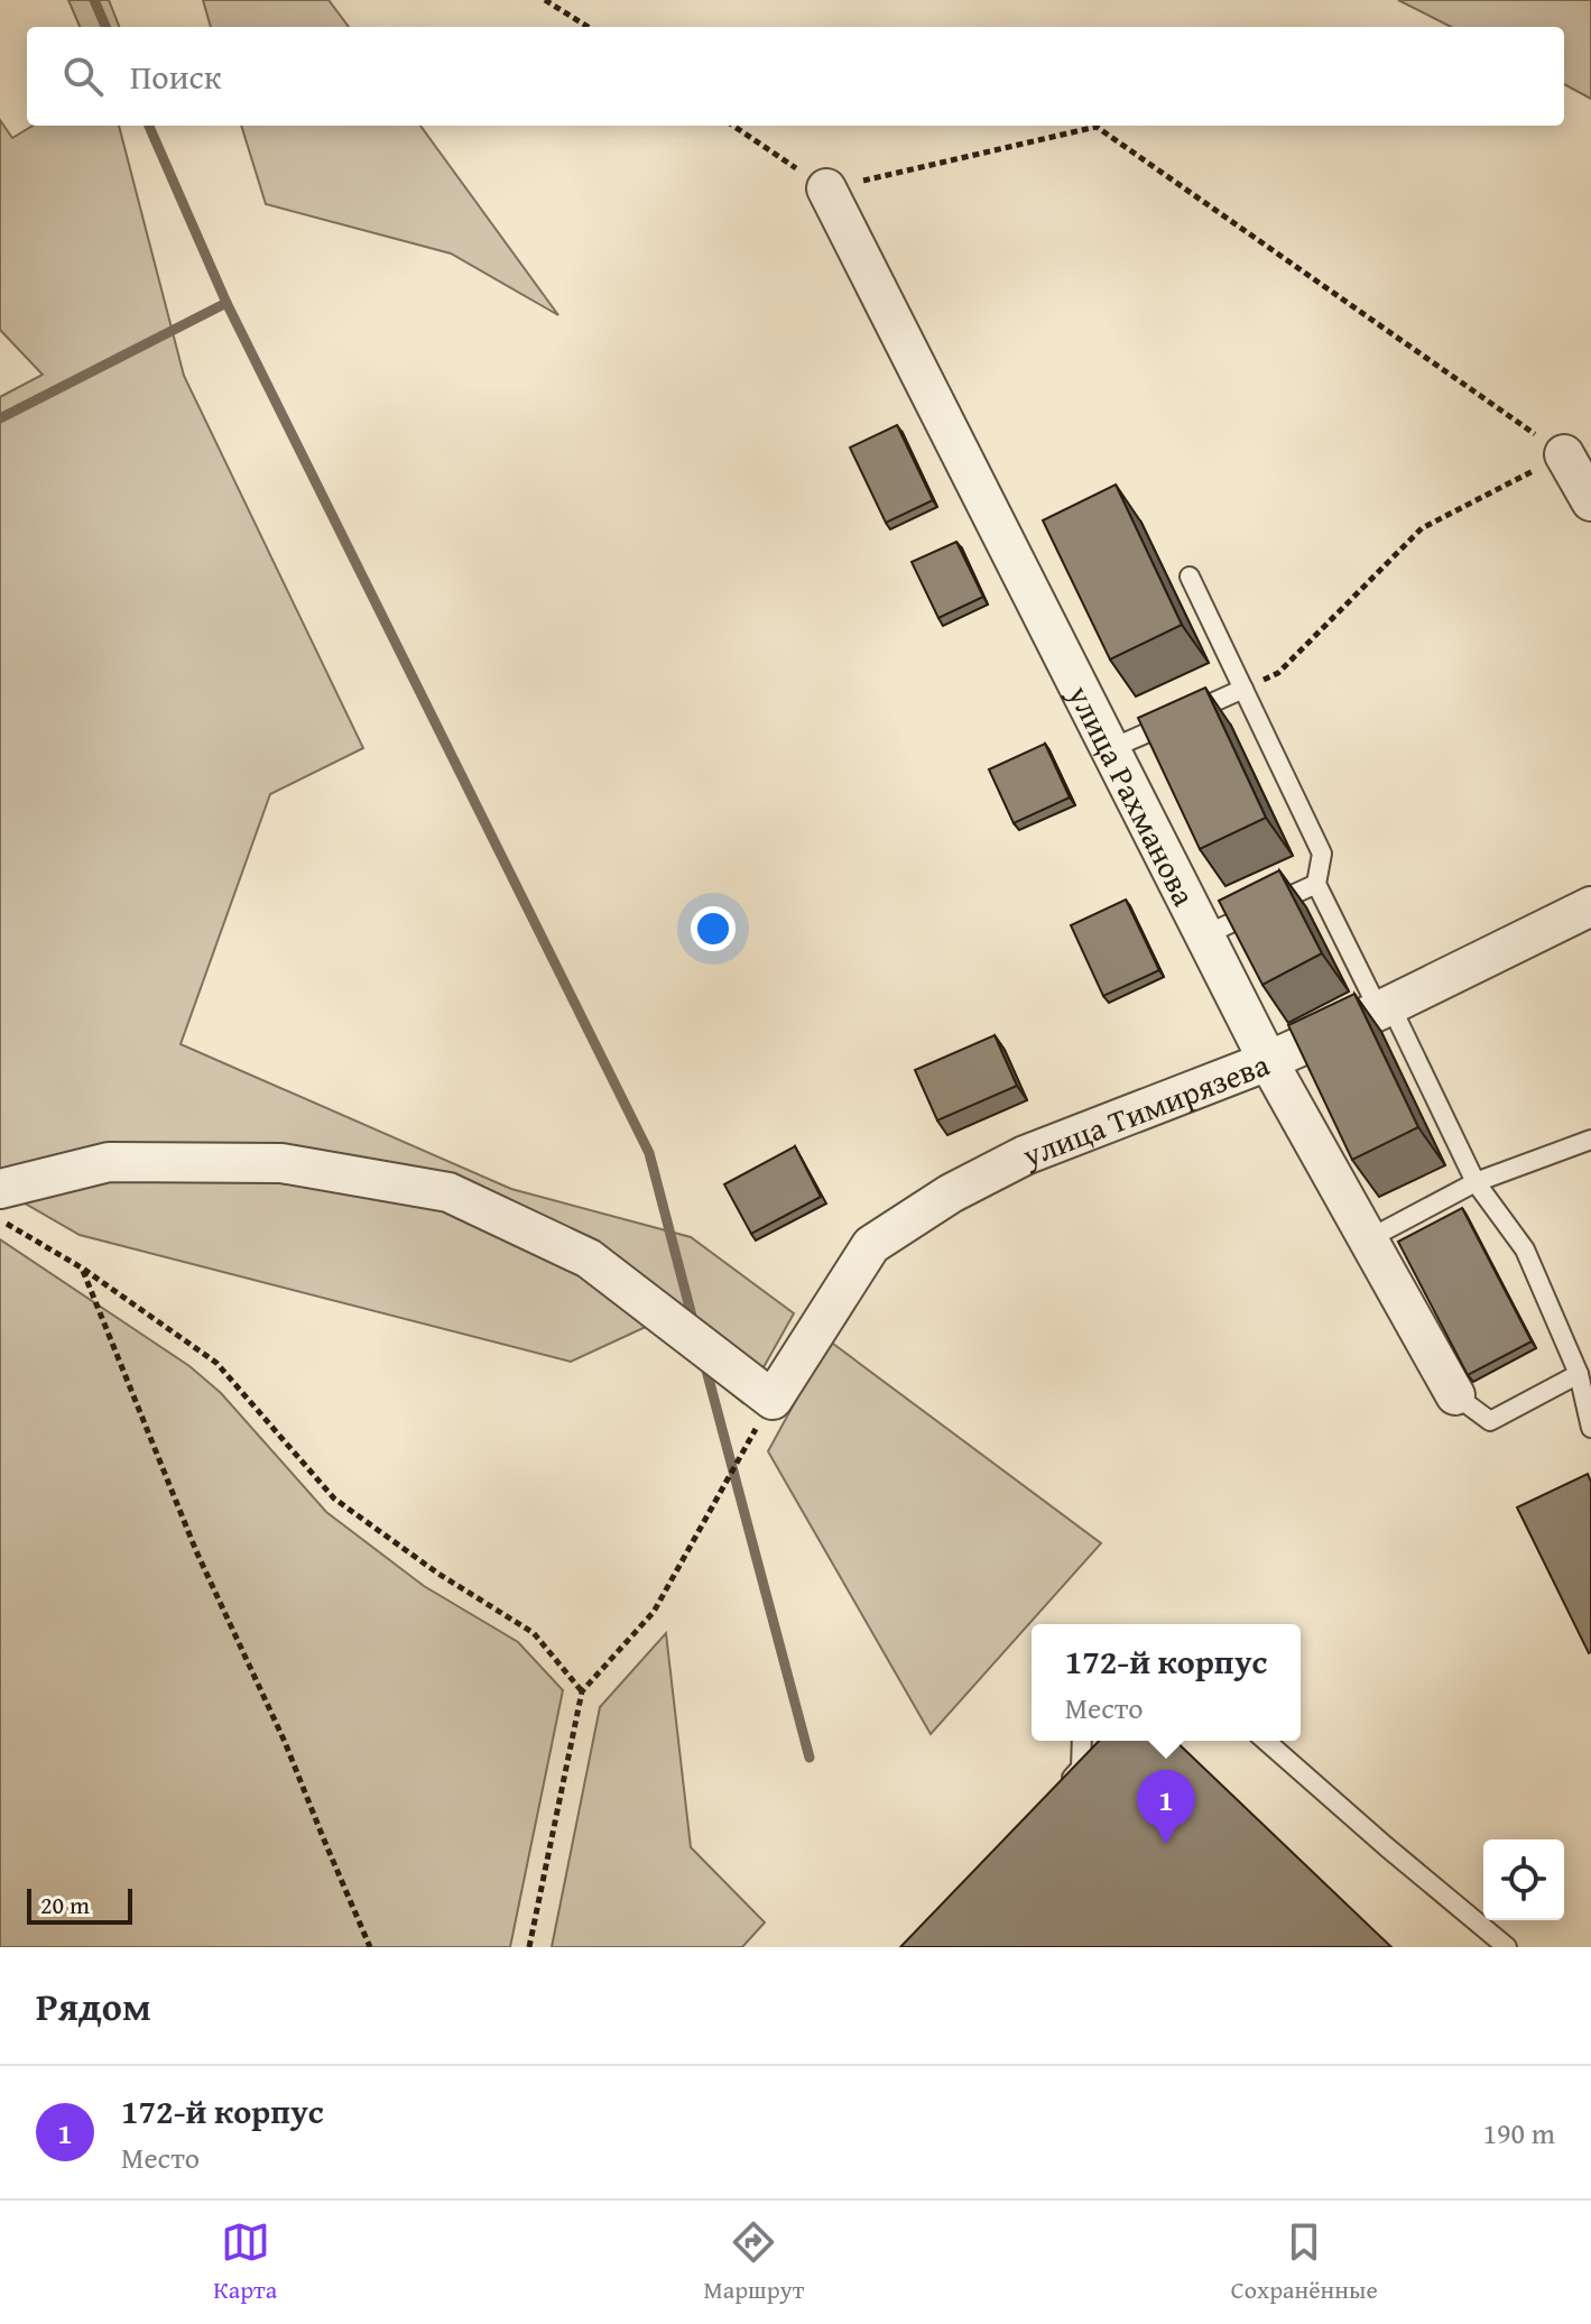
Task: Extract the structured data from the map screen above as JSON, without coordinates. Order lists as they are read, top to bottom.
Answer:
{
  "streets": {
    "street": ["улица Рахманова", "улица Тимирязева"]
  },
  "crossings": [
    ["улица Рахманова", "улица Тимирязева"]
  ],
  "scale_bar": "20 m",
  "page": {
    "search": "Поиск",
    "popup": ["172-й корпус", "Место"],
    "pins": "1",
    "scale": "20 m",
    "heading": "Рядом",
    "list": [
      {
        "mark": "1",
        "name": "172-й корпус",
        "note": "Место",
        "value": "190 m"
      }
    ],
    "nav": ["Карта", "Маршрут", "Сохранённые"]
  }
}
